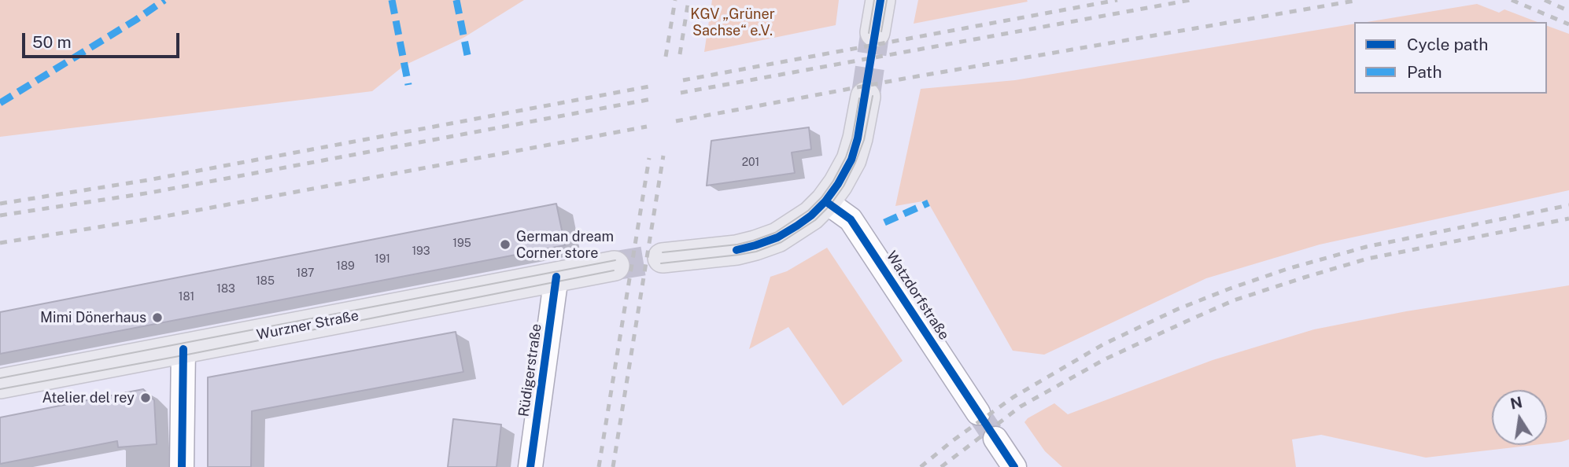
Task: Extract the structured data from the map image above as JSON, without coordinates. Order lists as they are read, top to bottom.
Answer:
{
  "streets": {
    "main road": ["Wurzner Straße"],
    "street": ["Watzdorfstraße", "Rüdigerstraße"]
  },
  "crossings": [
    ["Wurzner Straße", "Rüdigerstraße"]
  ],
  "parks": ["KGV „Grüner Sachse“ e.V."],
  "places": ["German dream Corner store", "Mimi Dönerhaus", "Atelier del rey"],
  "house_numbers": [
    "201",
    "195",
    "193",
    "191",
    "189",
    "187",
    "185",
    "183",
    "181"
  ],
  "legend": ["Cycle path", "Path"],
  "scale_bar": "50 m",
  "north": "top"
}
